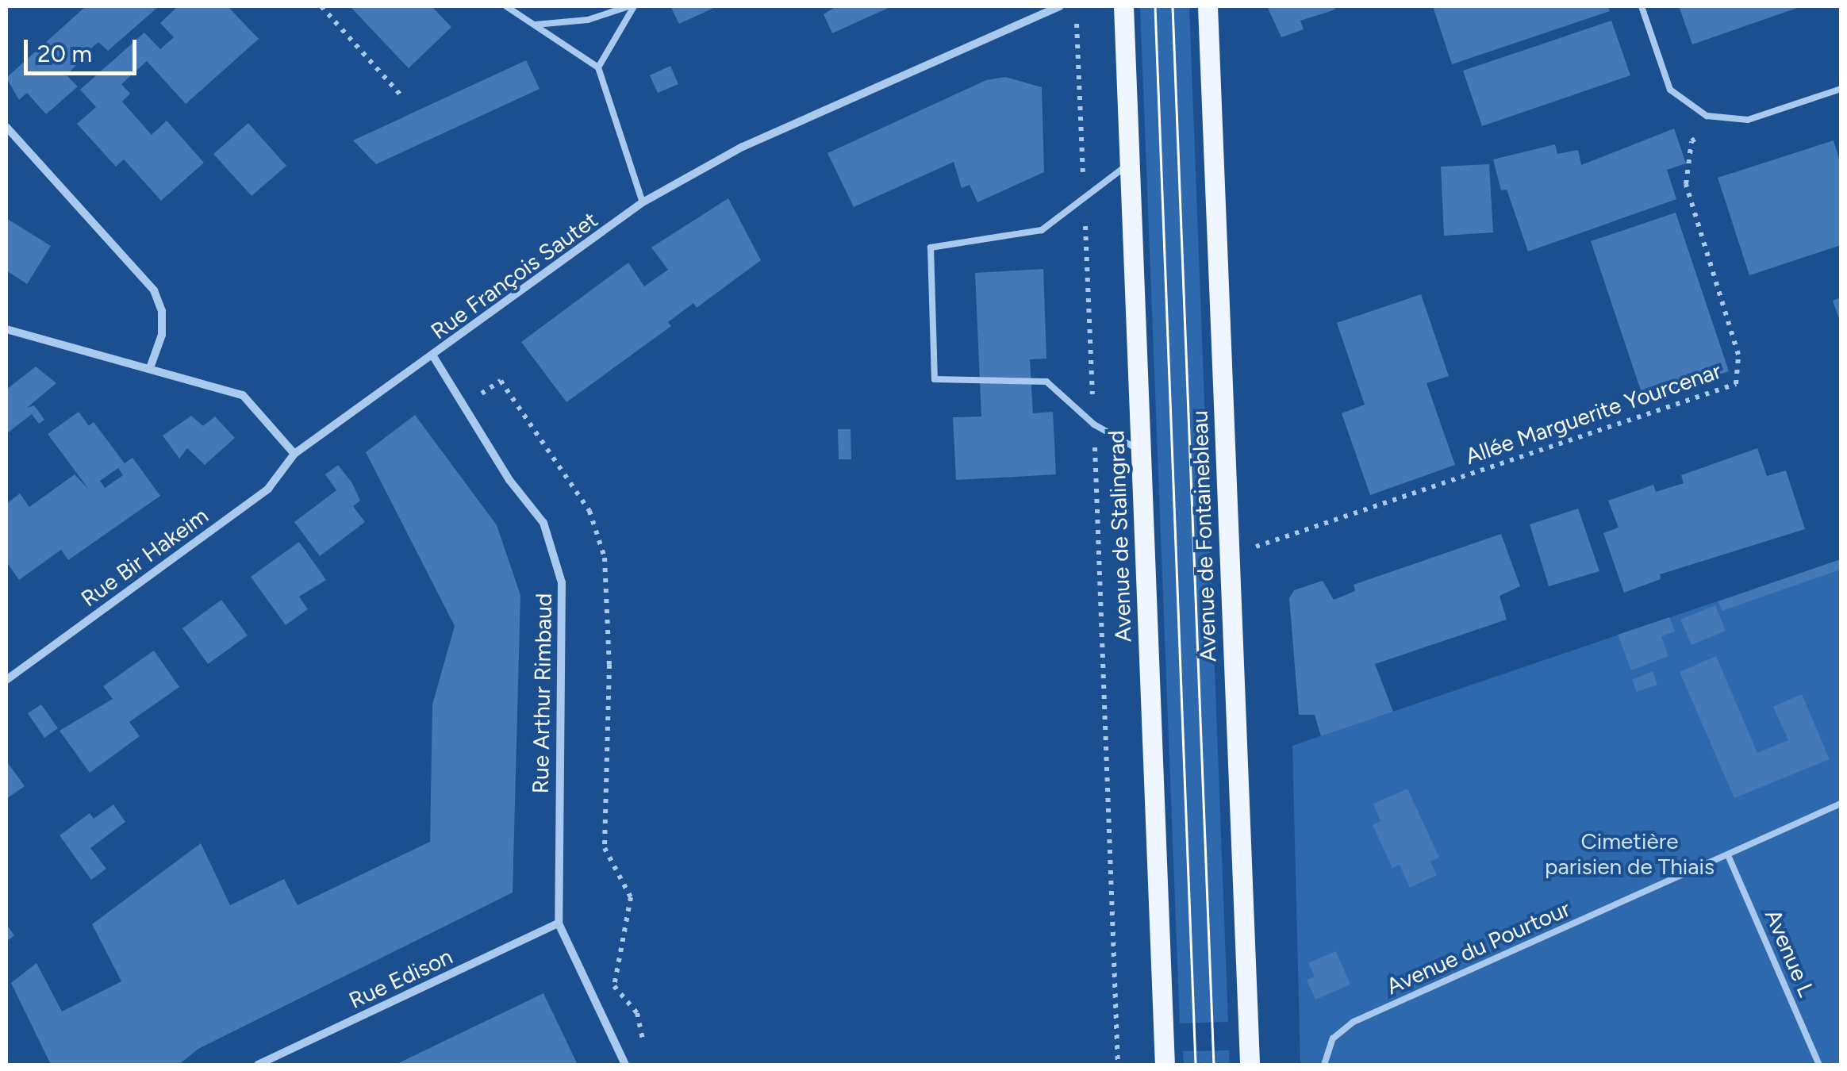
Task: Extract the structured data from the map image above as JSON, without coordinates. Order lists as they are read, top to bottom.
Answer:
{
  "streets": {
    "main road": ["Avenue de Stalingrad", "Avenue de Fontainebleau"],
    "street": [
      "Rue François Sautet",
      "Rue Bir Hakeim",
      "Rue Arthur Rimbaud",
      "Rue Edison"
    ],
    "lane": ["Avenue du Pourtour", "Avenue L"],
    "path": ["Allée Marguerite Yourcenar"]
  },
  "crossings": [
    ["Rue François Sautet", "Rue Bir Hakeim"],
    ["Rue François Sautet", "Rue Arthur Rimbaud"],
    ["Allée Marguerite Yourcenar", "Avenue de Fontainebleau"],
    ["Rue Arthur Rimbaud", "Rue Edison"],
    ["Avenue du Pourtour", "Avenue L"]
  ],
  "parks": ["Cimetière parisien de Thiais"],
  "scale_bar": "20 m"
}
